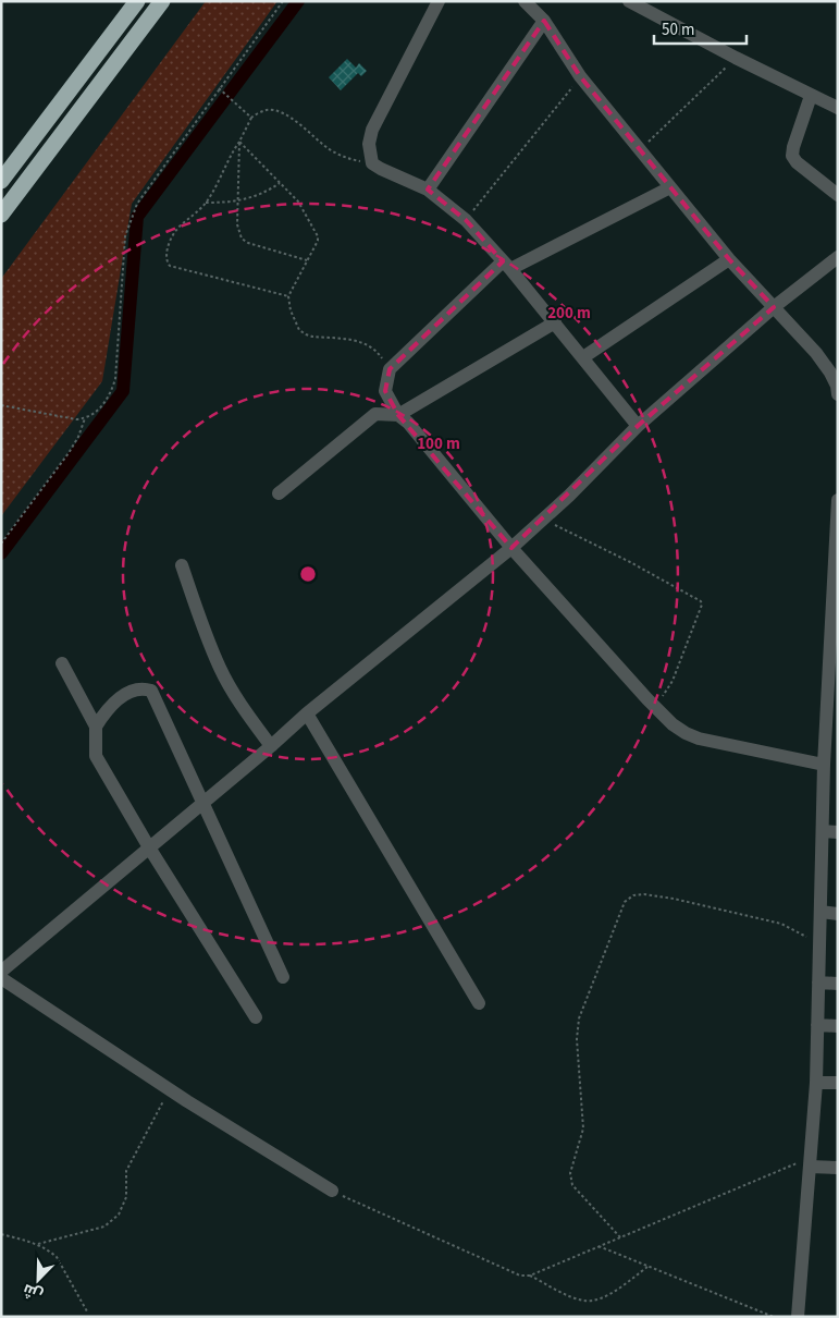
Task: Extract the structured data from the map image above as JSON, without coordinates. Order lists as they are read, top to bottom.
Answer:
{
  "scale_bar": "50 m",
  "north": "bottom left",
  "rings": ["200 m", "100 m"]
}
